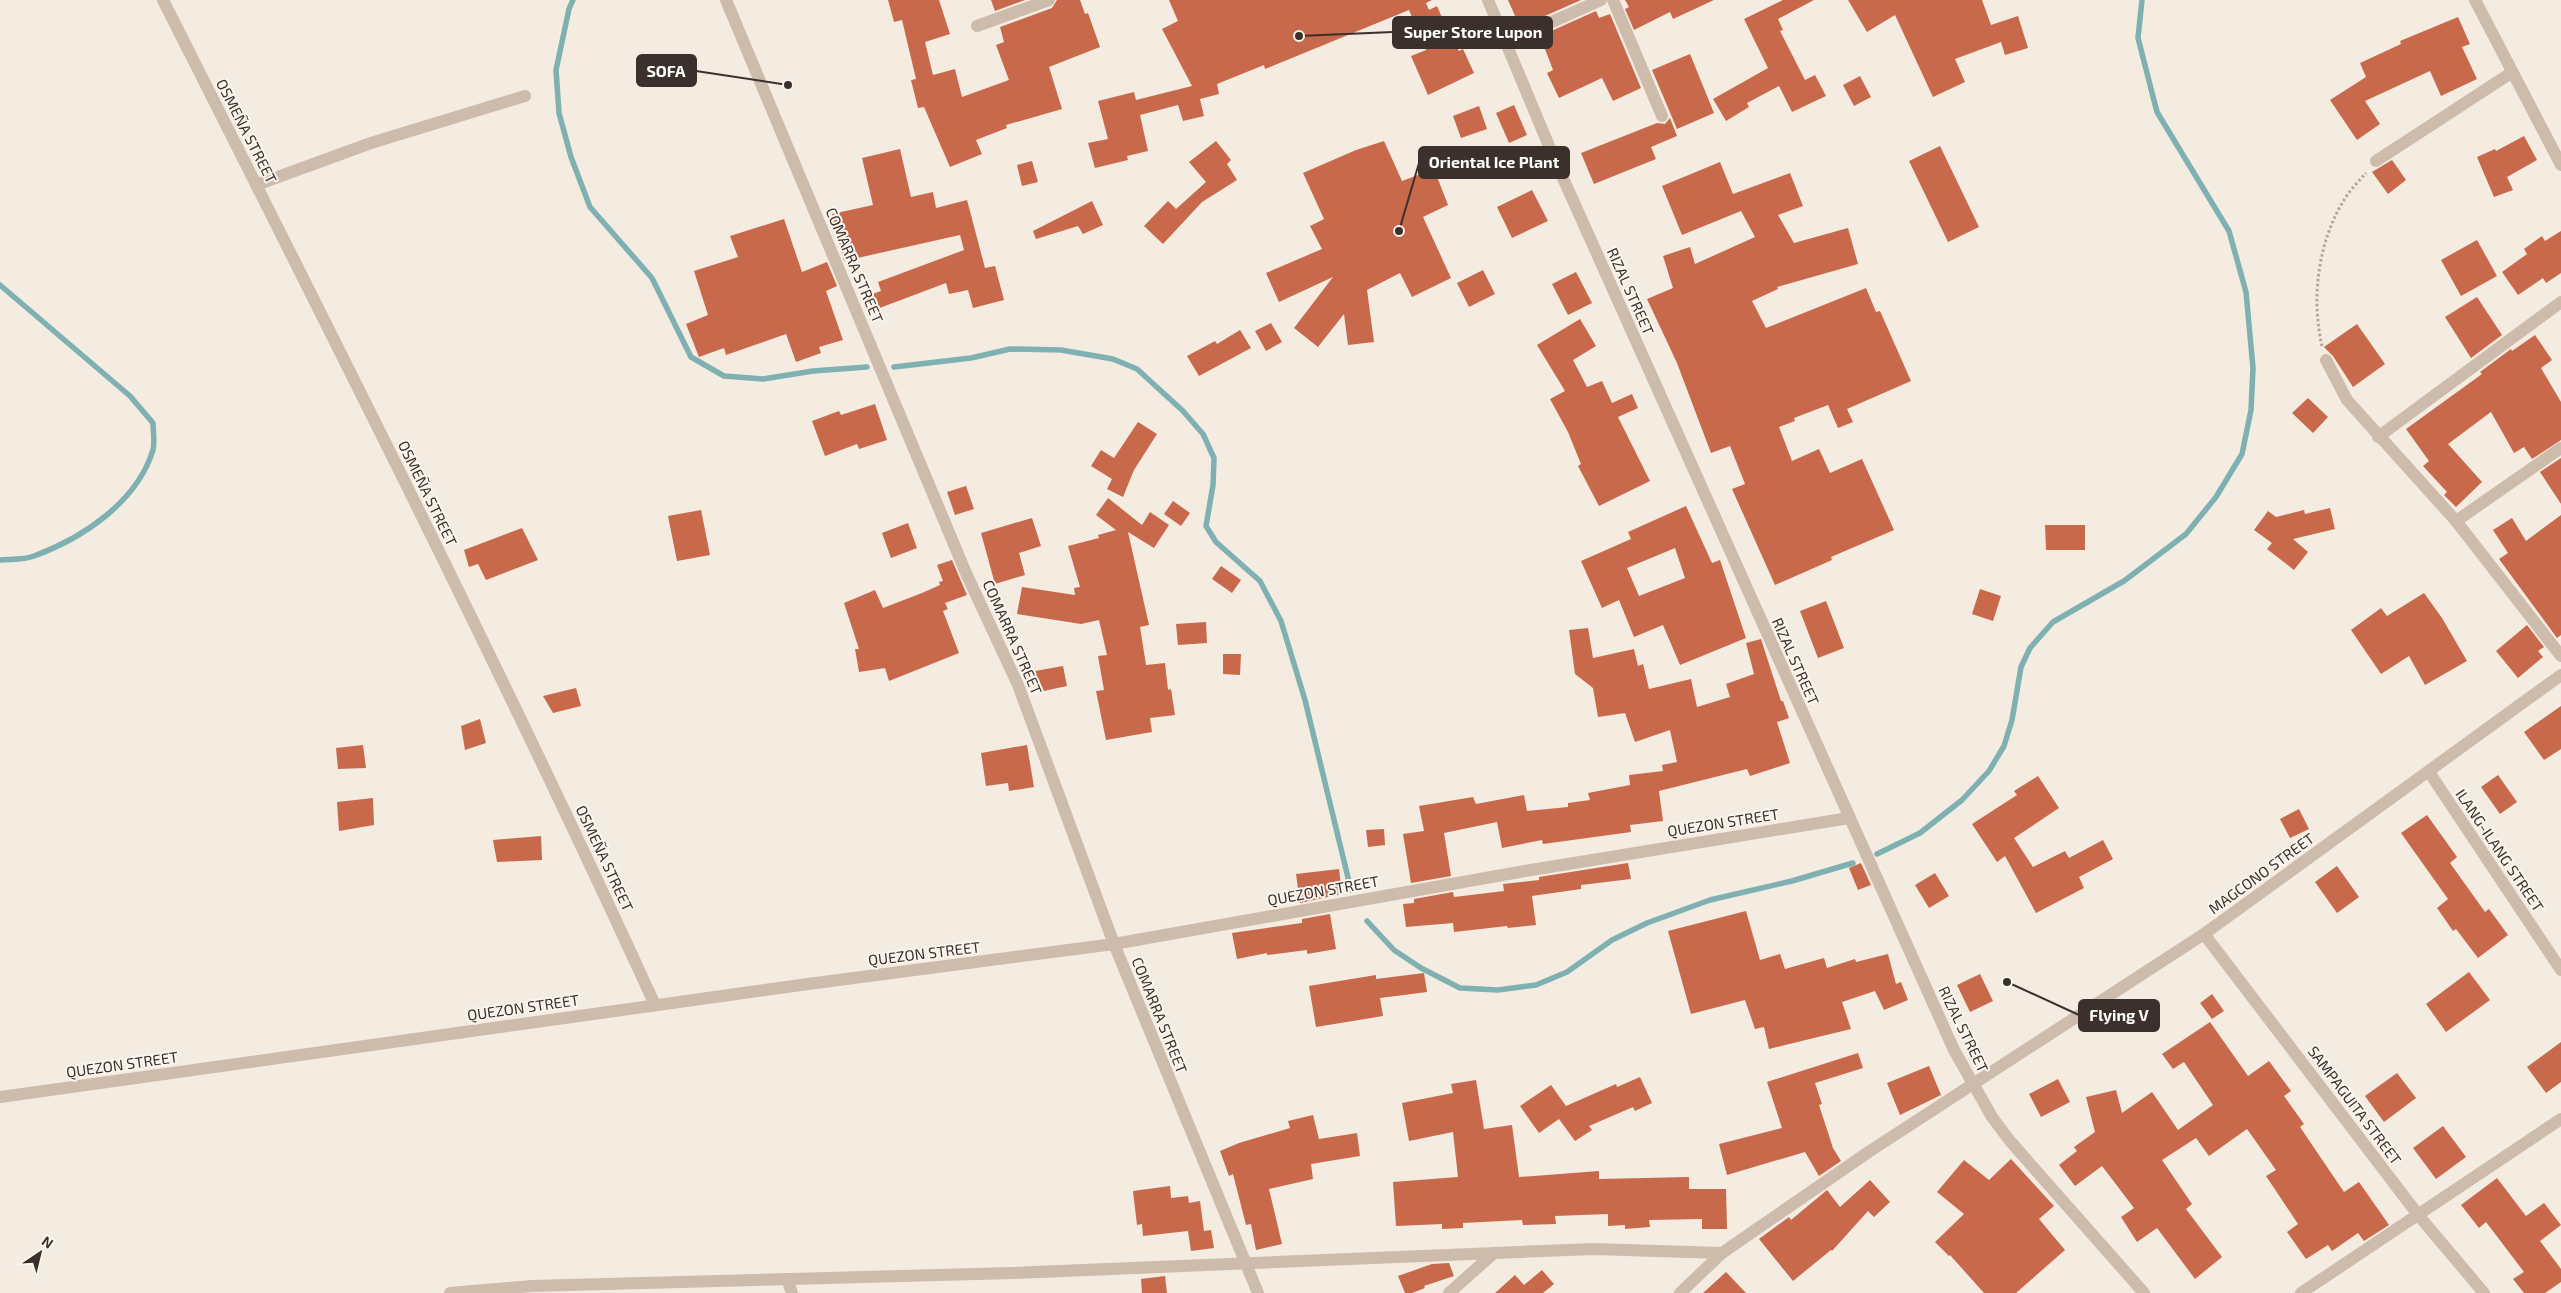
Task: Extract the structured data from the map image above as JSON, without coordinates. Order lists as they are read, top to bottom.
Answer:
{
  "streets": {
    "street": [
      "OSMEÑA STREET",
      "COMARRA STREET",
      "RIZAL STREET",
      "QUEZON STREET",
      "ILANG-ILANG STREET",
      "MAGCONO STREET",
      "SAMPAGUITA STREET"
    ]
  },
  "crossings": [
    ["OSMEÑA STREET", "QUEZON STREET"],
    ["COMARRA STREET", "QUEZON STREET"],
    ["RIZAL STREET", "QUEZON STREET"],
    ["RIZAL STREET", "MAGCONO STREET"],
    ["ILANG-ILANG STREET", "MAGCONO STREET"],
    ["MAGCONO STREET", "SAMPAGUITA STREET"]
  ],
  "places": [
    "Super Store Lupon",
    "SOFA",
    "Oriental Ice Plant",
    "Flying V"
  ],
  "north": "top right"
}
